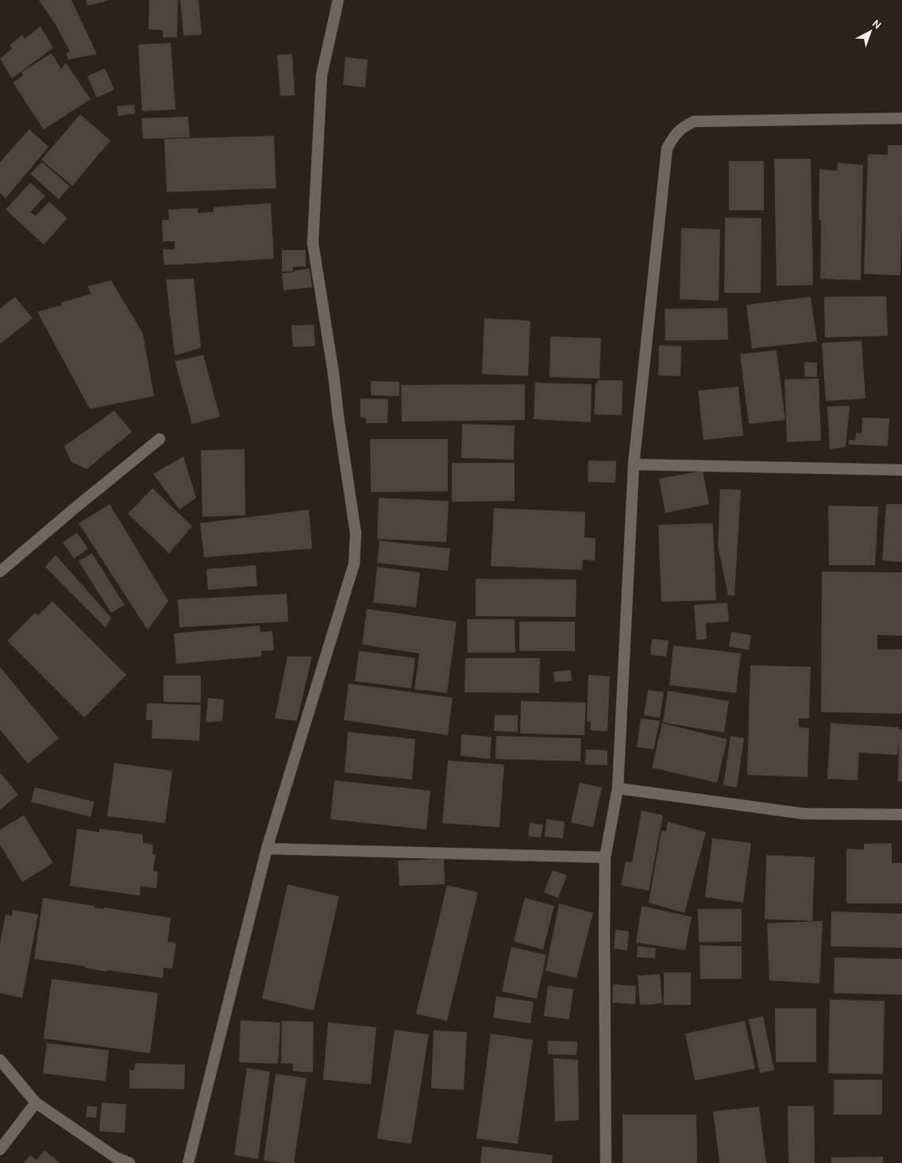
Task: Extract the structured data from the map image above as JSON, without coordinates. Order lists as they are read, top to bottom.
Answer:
{
  "north": "top right"
}
